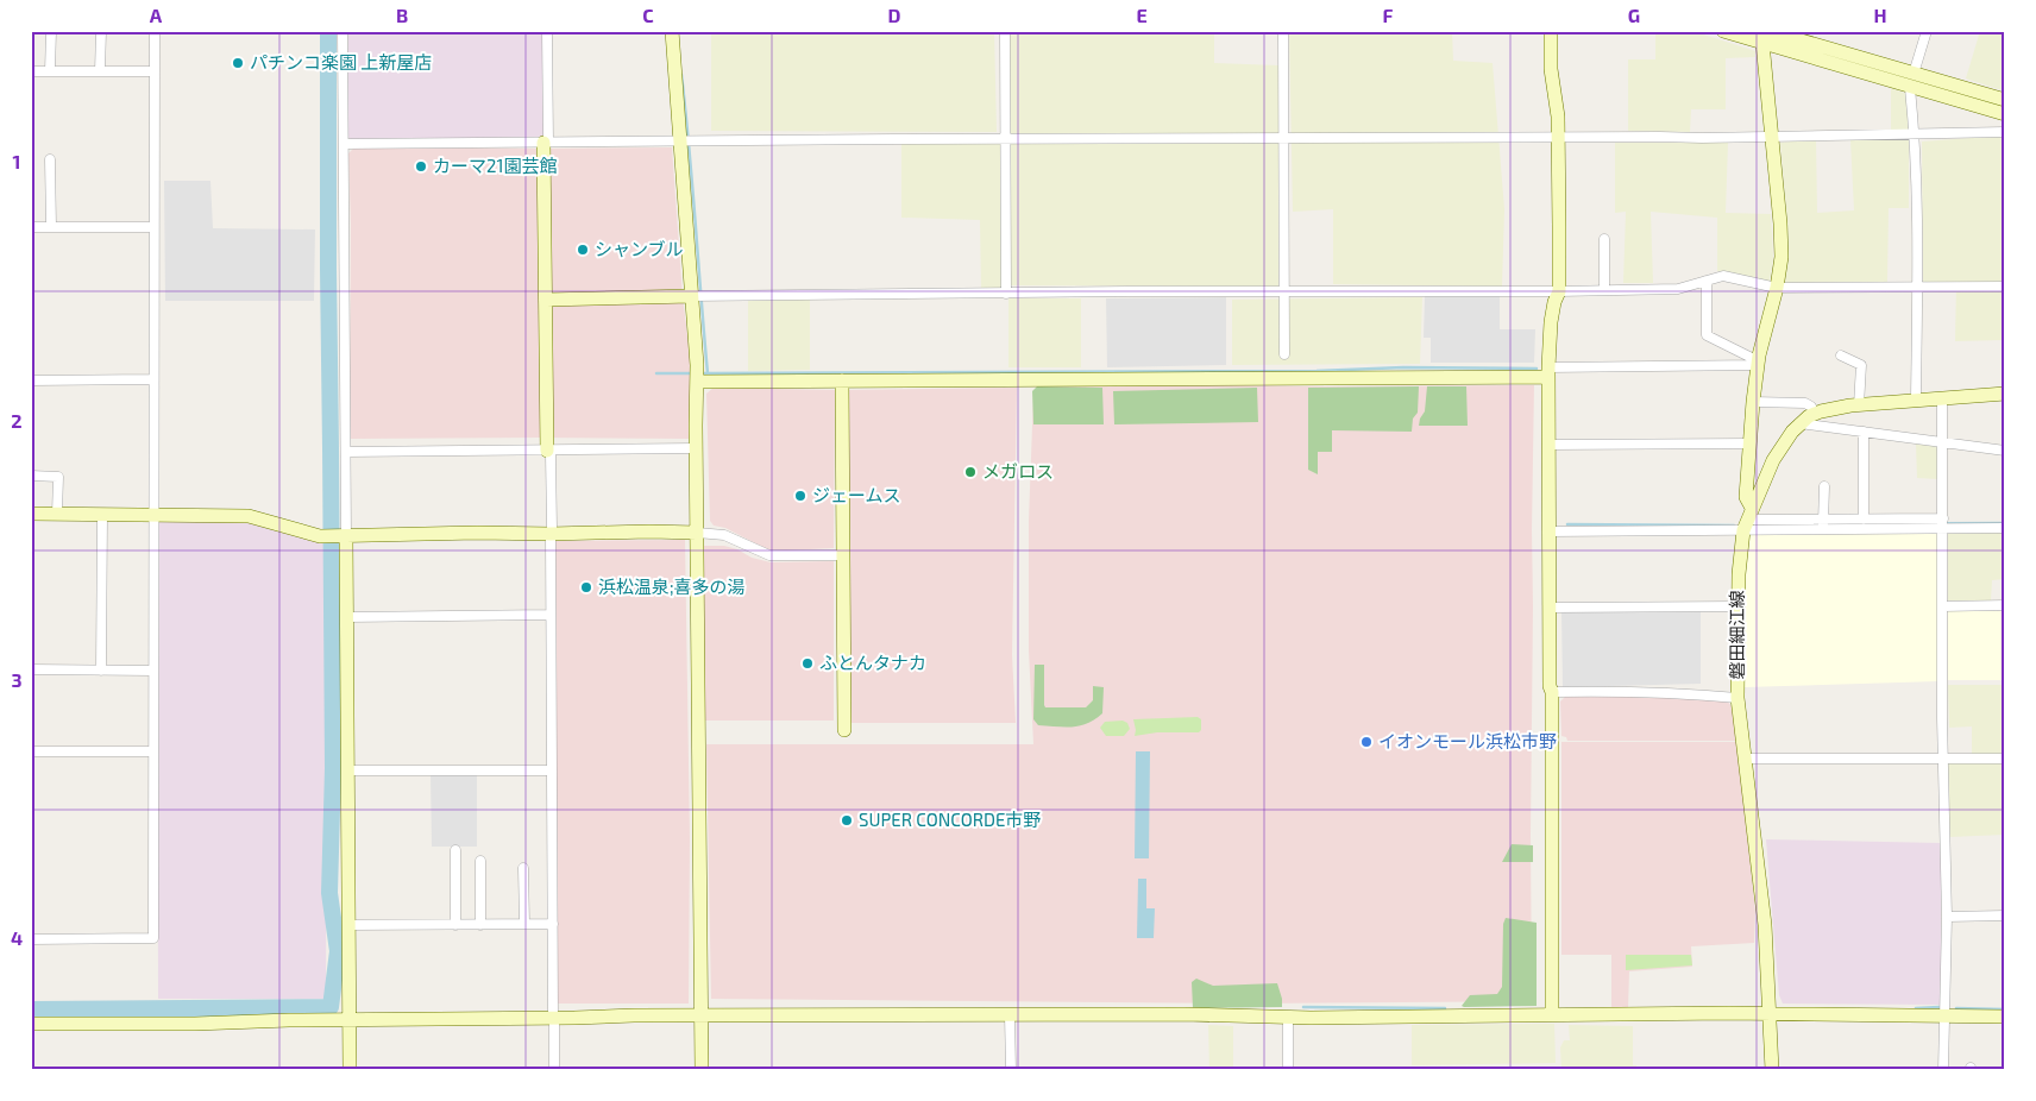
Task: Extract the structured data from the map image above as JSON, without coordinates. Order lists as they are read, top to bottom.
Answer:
{
  "streets": {
    "street": ["磐田細江線"]
  },
  "places": [
    "パチンコ楽園 上新屋店",
    "カーマ21園芸館",
    "シャンブル",
    "メガロス",
    "ジェームス",
    "浜松温泉;喜多の湯",
    "ふとんタナカ",
    "イオンモール浜松市野",
    "SUPER CONCORDE市野"
  ],
  "grid": {
    "columns": [
      "A",
      "B",
      "C",
      "D",
      "E",
      "F",
      "G",
      "H"
    ],
    "rows": [
      "1",
      "2",
      "3",
      "4"
    ]
  }
}
